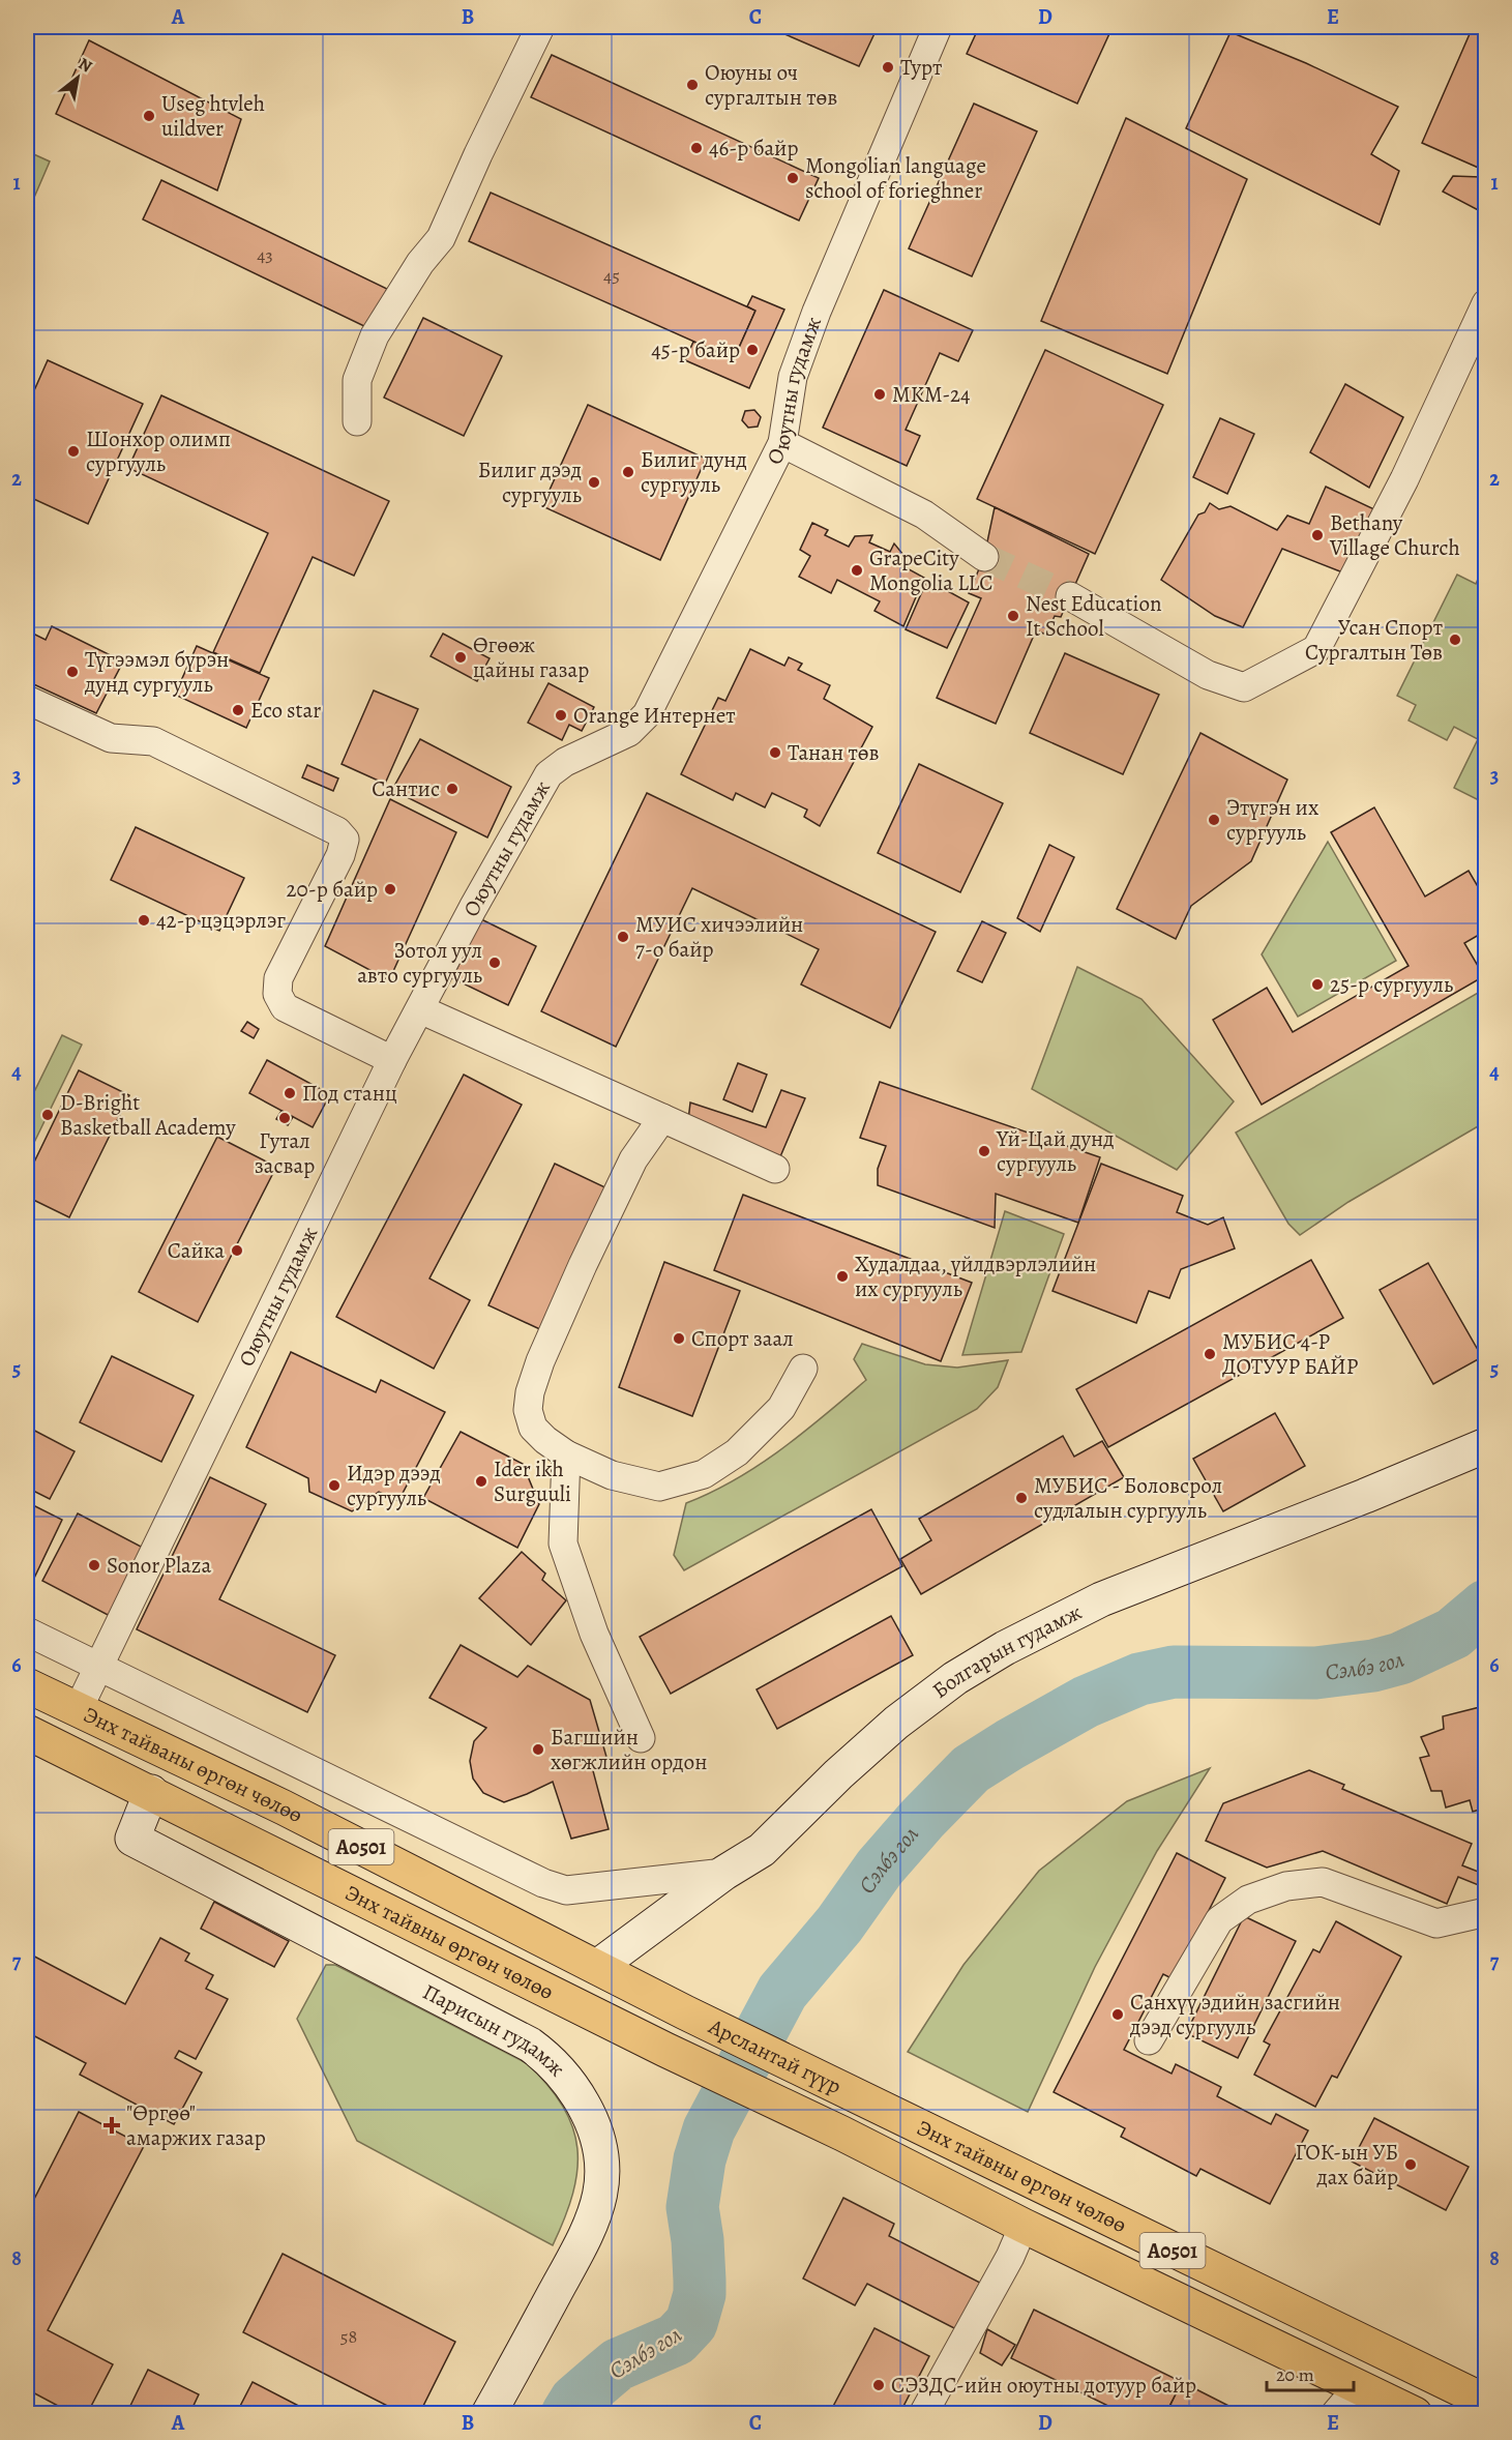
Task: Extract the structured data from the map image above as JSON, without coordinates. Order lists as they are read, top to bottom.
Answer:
{
  "streets": {
    "highway": [
      "Энх тайваны өргөн чөлөө",
      "A0501",
      "Энх тайвны өргөн чөлөө",
      "Арслантай гүүр"
    ],
    "street": ["Оюутны гудамж", "Болгарын гудамж", "Парисын гудамж"]
  },
  "crossings": [
    ["Оюутны гудамж", "Энх тайваны өргөн чөлөө"],
    ["Болгарын гудамж", "Энх тайваны өргөн чөлөө"],
    ["Энх тайваны өргөн чөлөө", "Арслантай гүүр"],
    ["Энх тайвны өргөн чөлөө", "Парисын гудамж"],
    ["Энх тайвны өргөн чөлөө", "Арслантай гүүр"]
  ],
  "water": ["Сэлбэ гол"],
  "places": {
    "other": [
      "Турт",
      "Оюуны оч сургалтын төв",
      "Useg htvleh uildver",
      "46-р байр",
      "Mongolian language school of forieghner",
      "45-р байр",
      "MKM-24",
      "Шонхор олимп сургууль",
      "Билиг дунд сургууль",
      "Билиг дээд сургууль",
      "Bethany Village Church",
      "GrapeCity Mongolia LLC",
      "Nest Education It School",
      "Усан Спорт Сургалтын Төв",
      "Өгөөж цайны газар",
      "Түгээмэл бүрэн дунд сургууль",
      "Eco star",
      "Orange Интернет",
      "Танан төв",
      "Сантис",
      "Этүгэн их сургууль",
      "20-p байр",
      "42-р цэцэрлэг",
      "МУИС хичээлийн 7-о байр",
      "Зотол уул авто сургууль",
      "25-р сургууль",
      "Под станц",
      "D-Bright Basketball Academy",
      "Гутал засвар",
      "Үй-Цай дунд сургууль",
      "Сайка",
      "Худалдаа, үйлдвэрлэлийн их сургууль",
      "Спорт заал",
      "МУБИС 4-Р ДОТУУР БАЙР",
      "Ider ikh Surguuli",
      "Идэр дээд сургууль",
      "МУБИС - Боловсрол судлалын сургууль",
      "Sonor Plaza",
      "Багшийн хөгжлийн ордон",
      "Санхүү эдийн засгийн дээд сургууль",
      "ГОК-ын УБ дах байр",
      "СЭЗДС-ийн оюутны дотуур байр"
    ],
    "health": ["\"Өргөө\" амаржих газар"]
  },
  "house_numbers": ["43", "45", "58"],
  "scale_bar": "20 m",
  "north": "top right",
  "grid": {
    "columns": [
      "A",
      "B",
      "C",
      "D",
      "E"
    ],
    "rows": [
      "1",
      "2",
      "3",
      "4",
      "5",
      "6",
      "7",
      "8"
    ]
  }
}
